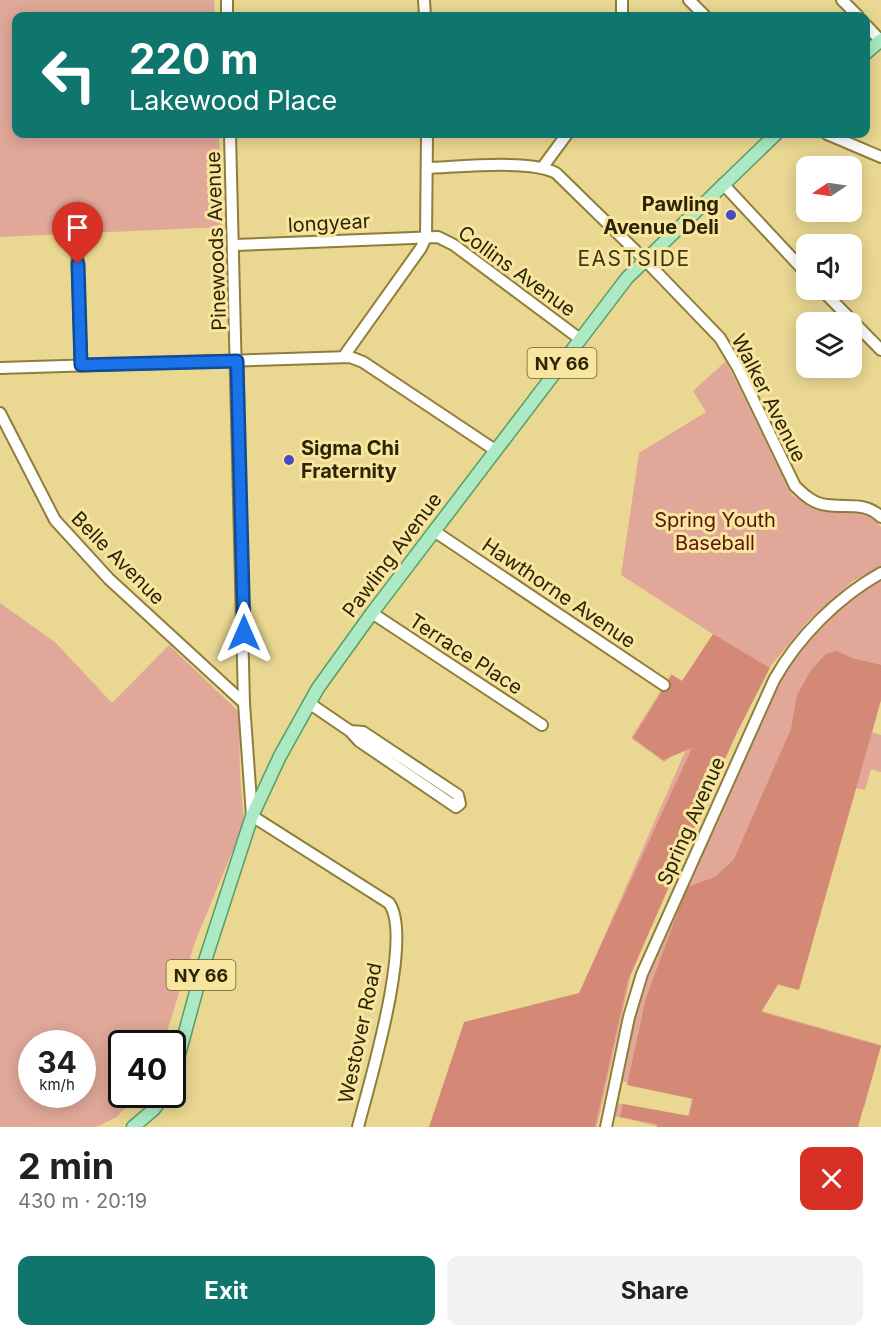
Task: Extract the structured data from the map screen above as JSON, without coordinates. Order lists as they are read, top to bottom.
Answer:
{
  "streets": {
    "main road": ["NY 66", "Pawling Avenue"],
    "street": [
      "longyear",
      "Pinewoods Avenue",
      "Collins Avenue",
      "Walker Avenue",
      "Belle Avenue",
      "Hawthorne Avenue",
      "Terrace Place",
      "Spring Avenue",
      "Westover Road"
    ]
  },
  "crossings": [
    ["longyear", "Pinewoods Avenue"],
    ["longyear", "Collins Avenue"],
    ["Pinewoods Avenue", "Pawling Avenue"],
    ["Pinewoods Avenue", "Belle Avenue"],
    ["Pinewoods Avenue", "Westover Road"],
    ["Collins Avenue", "Walker Avenue"],
    ["Collins Avenue", "Pawling Avenue"],
    ["Walker Avenue", "Pawling Avenue"],
    ["Pawling Avenue", "Hawthorne Avenue"],
    ["Pawling Avenue", "Terrace Place"],
    ["Pawling Avenue", "Westover Road"]
  ],
  "districts": ["EASTSIDE"],
  "parks": ["Spring Youth Baseball"],
  "places": ["Pawling Avenue Deli", "Sigma Chi Fraternity"],
  "north": "left",
  "page": {
    "turn": ["220 m", "Lakewood Place"],
    "speed": "34 km/h",
    "limit": "40",
    "heading": ["2 min", "430 m · 20:19"],
    "buttons": ["Exit", "Share"]
  }
}
